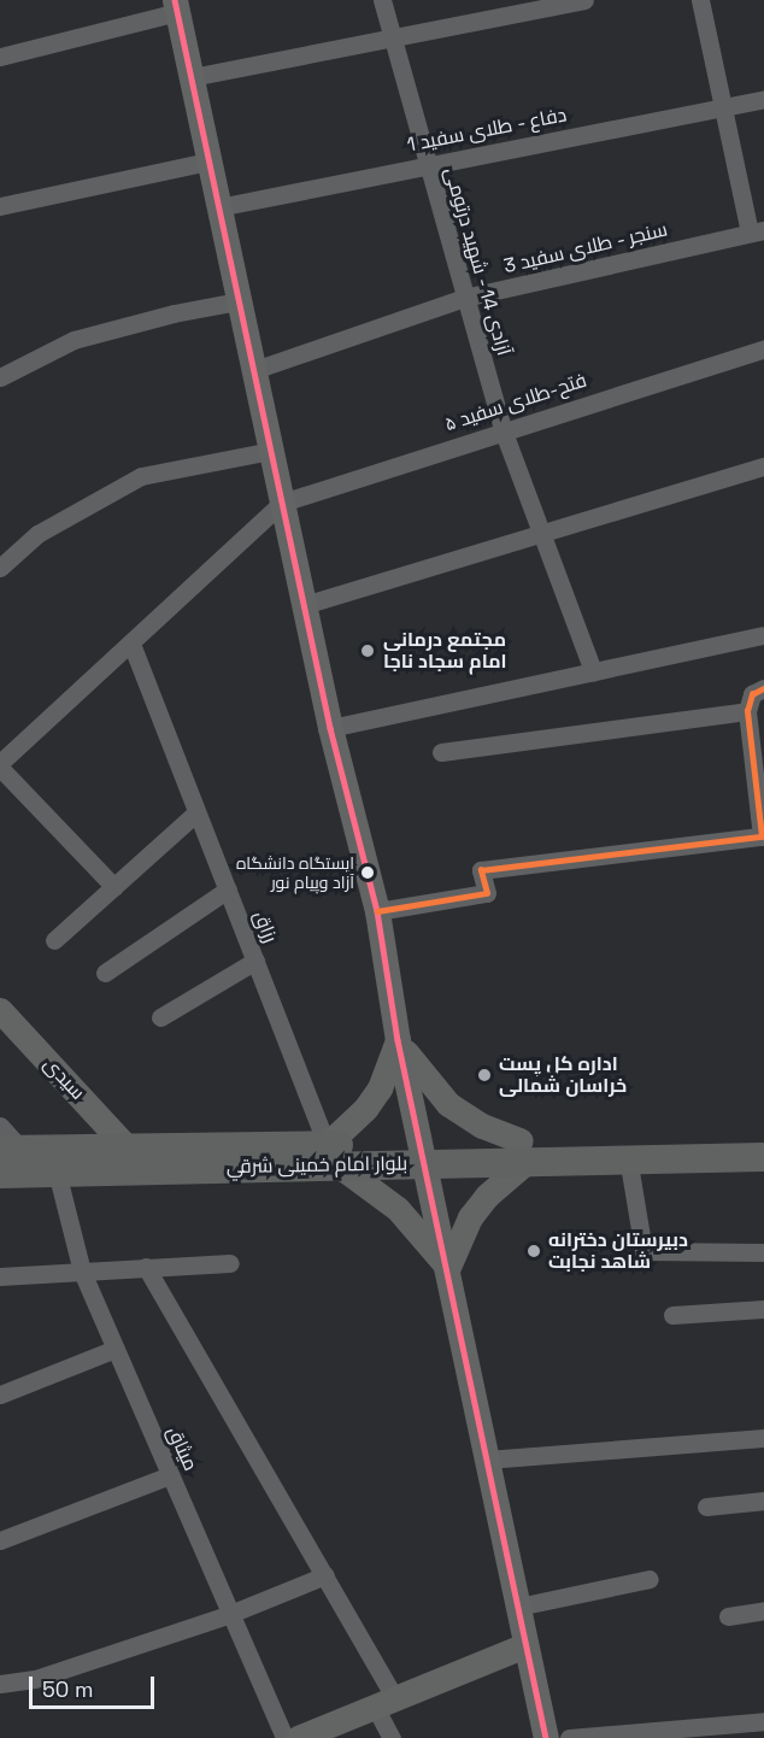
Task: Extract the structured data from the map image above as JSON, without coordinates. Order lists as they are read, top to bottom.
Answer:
{
  "streets": {
    "main road": ["سیدی", "بلوار امام خمینی شرقي"],
    "street": [
      "دفاع - طلای سفید 1",
      "سنجر - طلای سفید 3",
      "آزادی 14 - شهید درتومی",
      "فتح-طلای سفید ۵",
      "رزاق",
      "میثاق"
    ]
  },
  "crossings": [
    ["دفاع - طلای سفید 1", "آزادی 14 - شهید درتومی"],
    ["سنجر - طلای سفید 3", "آزادی 14 - شهید درتومی"],
    ["آزادی 14 - شهید درتومی", "فتح-طلای سفید ۵"],
    ["رزاق", "بلوار امام خمینی شرقي"],
    ["سیدی", "بلوار امام خمینی شرقي"],
    ["بلوار امام خمینی شرقي", "میثاق"]
  ],
  "places": [
    "مجتمع درمانی امام سجاد ناجا",
    "ایستگاه دانشگاه آزاد وپیام نور",
    "اداره کل پست خراسان شمالی",
    "دبیرستان دخترانه شاهد نجابت"
  ],
  "scale_bar": "50 m"
}
